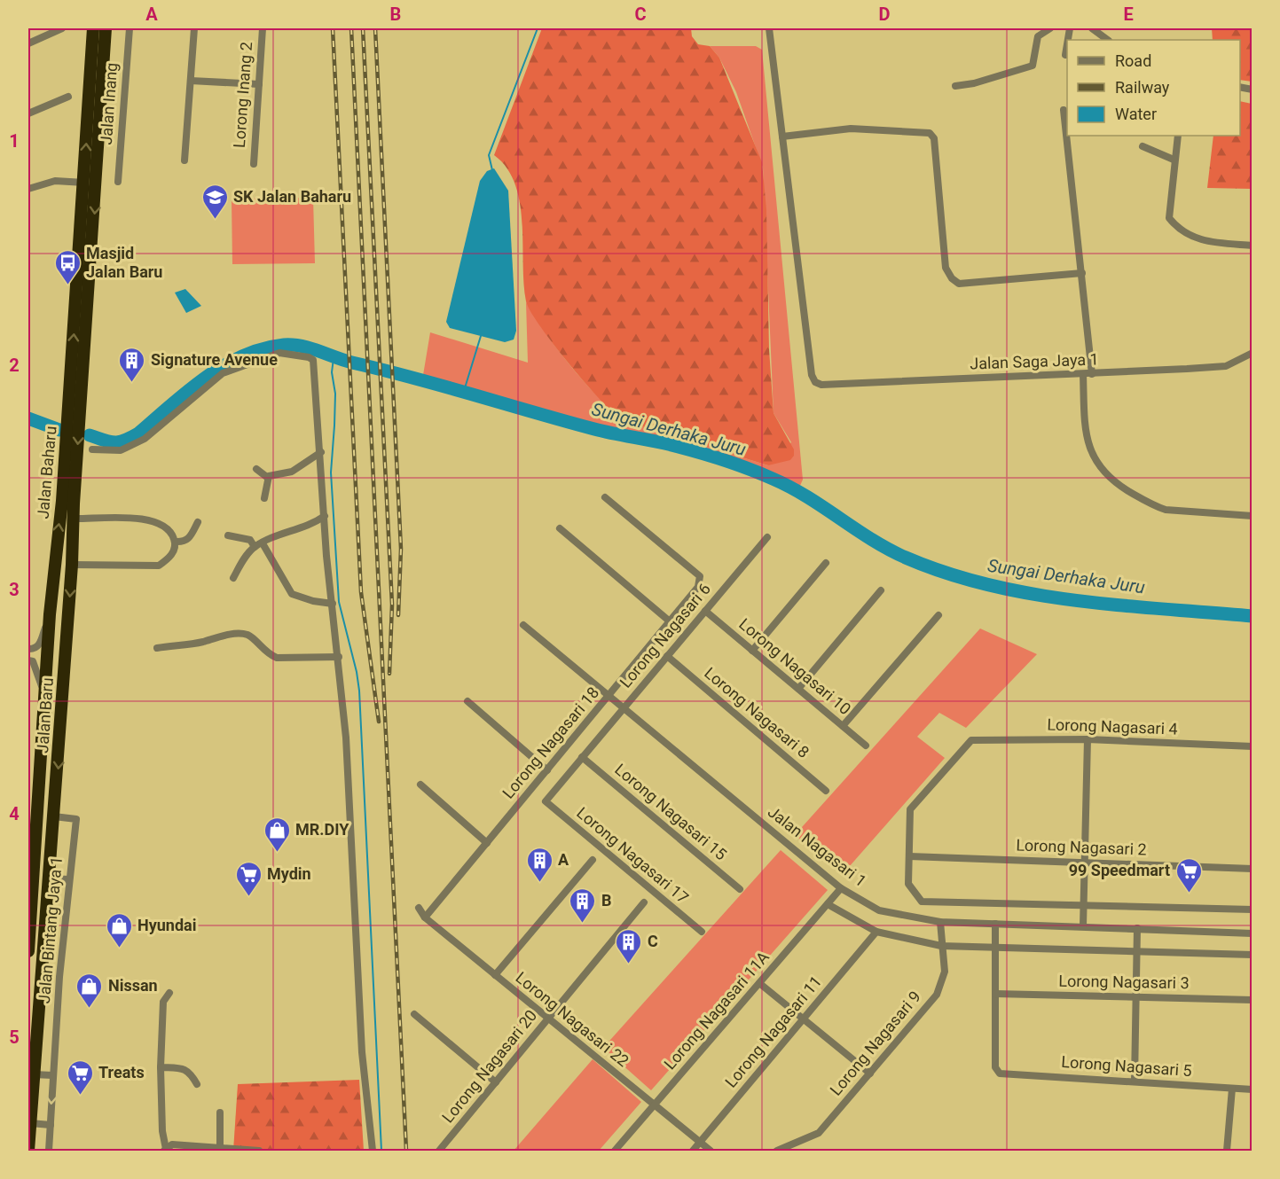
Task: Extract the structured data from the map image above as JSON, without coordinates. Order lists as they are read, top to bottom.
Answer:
{
  "streets": {
    "highway": ["Jalan Baharu", "Jalan Baru"],
    "street": [
      "Lorong Inang 2",
      "Jalan Inang",
      "Jalan Saga Jaya 1",
      "Lorong Nagasari 6",
      "Lorong Nagasari 10",
      "Lorong Nagasari 8",
      "Lorong Nagasari 4",
      "Lorong Nagasari 18",
      "Lorong Nagasari 15",
      "Jalan Nagasari 1",
      "Lorong Nagasari 2",
      "Lorong Nagasari 17",
      "Jalan Bintang Jaya 1",
      "Lorong Nagasari 3",
      "Lorong Nagasari 11A",
      "Lorong Nagasari 22",
      "Lorong Nagasari 11",
      "Lorong Nagasari 9",
      "Lorong Nagasari 20",
      "Lorong Nagasari 5"
    ]
  },
  "crossings": [
    ["Jalan Baharu", "Jalan Baru"],
    ["Lorong Nagasari 6", "Lorong Nagasari 10"],
    ["Lorong Nagasari 6", "Lorong Nagasari 8"],
    ["Lorong Nagasari 6", "Lorong Nagasari 15"],
    ["Lorong Nagasari 6", "Jalan Nagasari 1"],
    ["Lorong Nagasari 6", "Lorong Nagasari 17"],
    ["Jalan Baru", "Jalan Bintang Jaya 1"],
    ["Lorong Nagasari 4", "Lorong Nagasari 2"],
    ["Lorong Nagasari 18", "Jalan Nagasari 1"],
    ["Lorong Nagasari 18", "Lorong Nagasari 22"],
    ["Jalan Nagasari 1", "Lorong Nagasari 11A"],
    ["Jalan Nagasari 1", "Lorong Nagasari 9"],
    ["Lorong Nagasari 3", "Lorong Nagasari 5"],
    ["Lorong Nagasari 11A", "Lorong Nagasari 22"],
    ["Lorong Nagasari 22", "Lorong Nagasari 11"],
    ["Lorong Nagasari 22", "Lorong Nagasari 20"]
  ],
  "one_way": ["Jalan Baru"],
  "water": ["Sungai Derhaka Juru"],
  "places": {
    "school or university": ["SK Jalan Baharu"],
    "bus stop": ["Masjid Jalan Baru"],
    "building": [
      "Signature Avenue",
      "A",
      "B",
      "C"
    ],
    "shop": ["MR.DIY", "Hyundai", "Nissan"],
    "supermarket": ["99 Speedmart", "Mydin", "Treats"]
  },
  "legend": ["Road", "Railway", "Water"],
  "grid": {
    "columns": [
      "A",
      "B",
      "C",
      "D",
      "E"
    ],
    "rows": [
      "1",
      "2",
      "3",
      "4",
      "5"
    ]
  }
}
